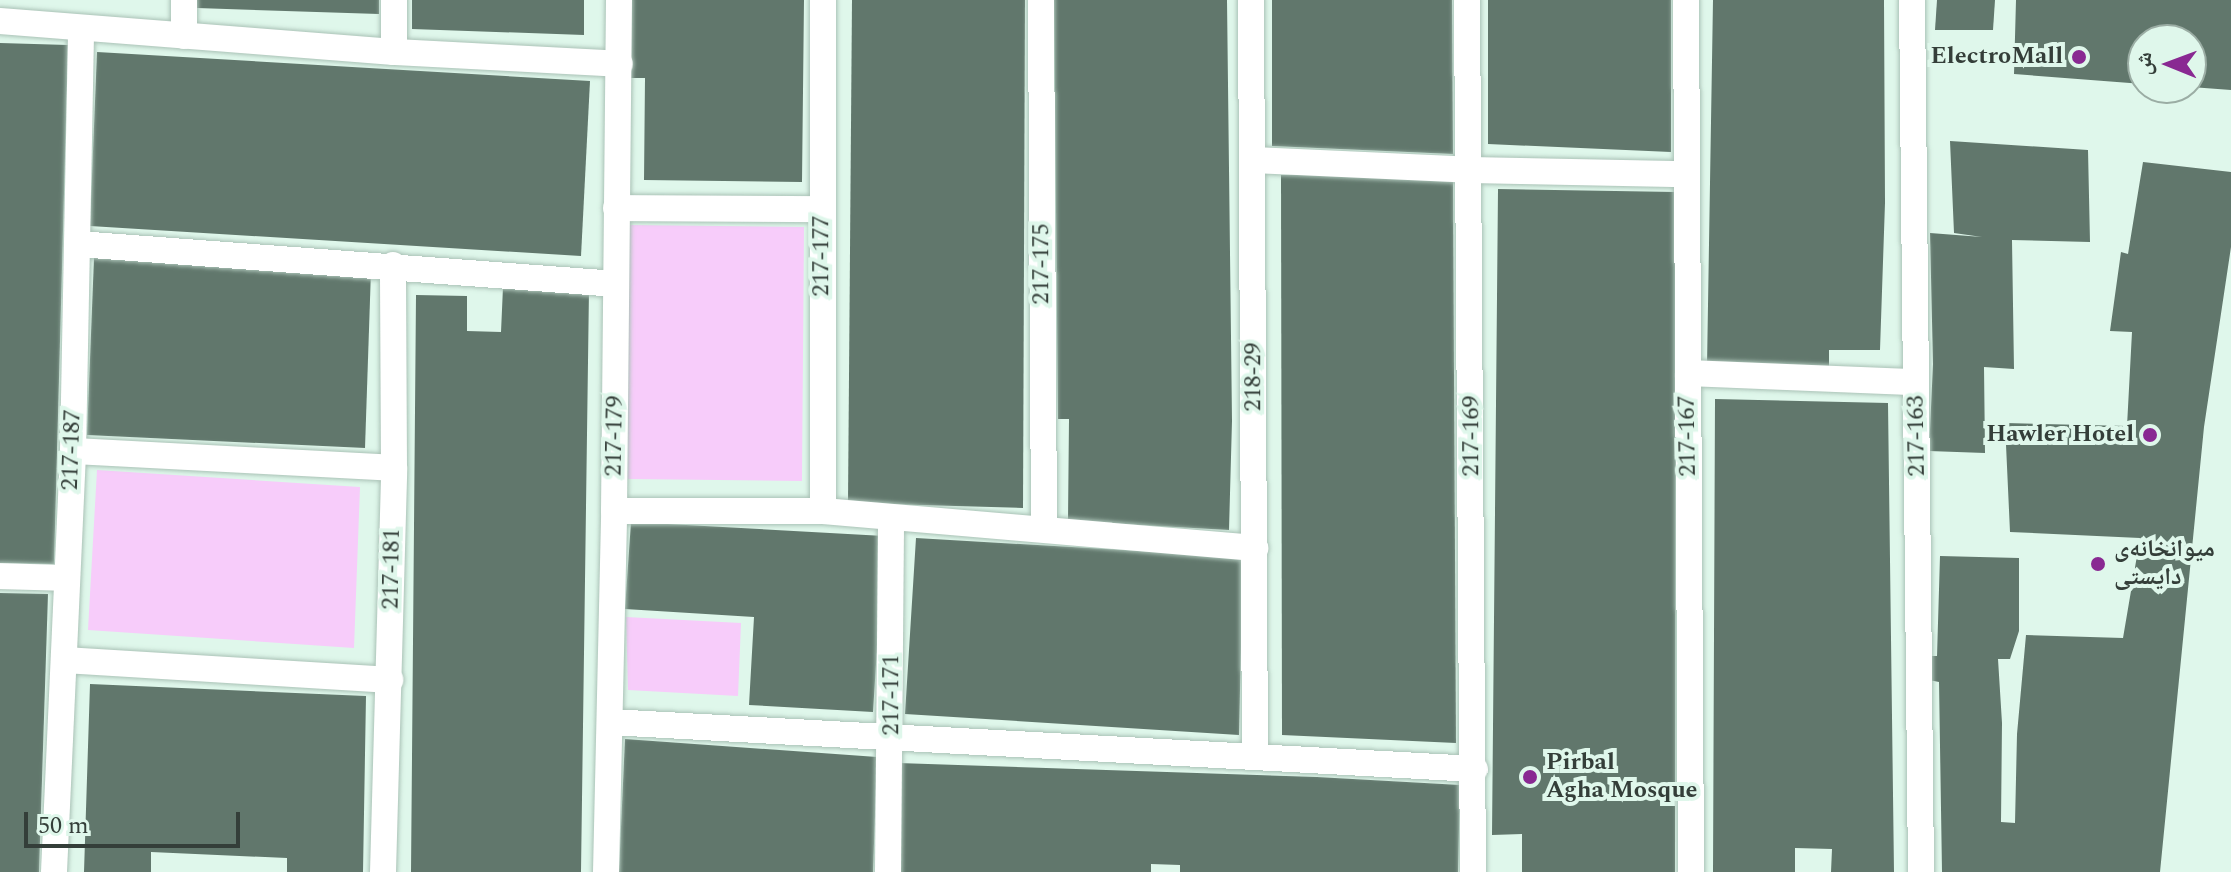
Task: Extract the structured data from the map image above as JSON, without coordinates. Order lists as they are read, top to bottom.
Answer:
{
  "streets": {
    "street": [
      "217-177",
      "217-175",
      "218-29",
      "217-179",
      "217-169",
      "217-167",
      "217-163",
      "217-187",
      "217-181",
      "217-171"
    ]
  },
  "places": [
    "ElectroMall",
    "Hawler Hotel",
    "میوانخانەی دایستی",
    "Pirbal Agha Mosque"
  ],
  "scale_bar": "50 m",
  "north": "left"
}
